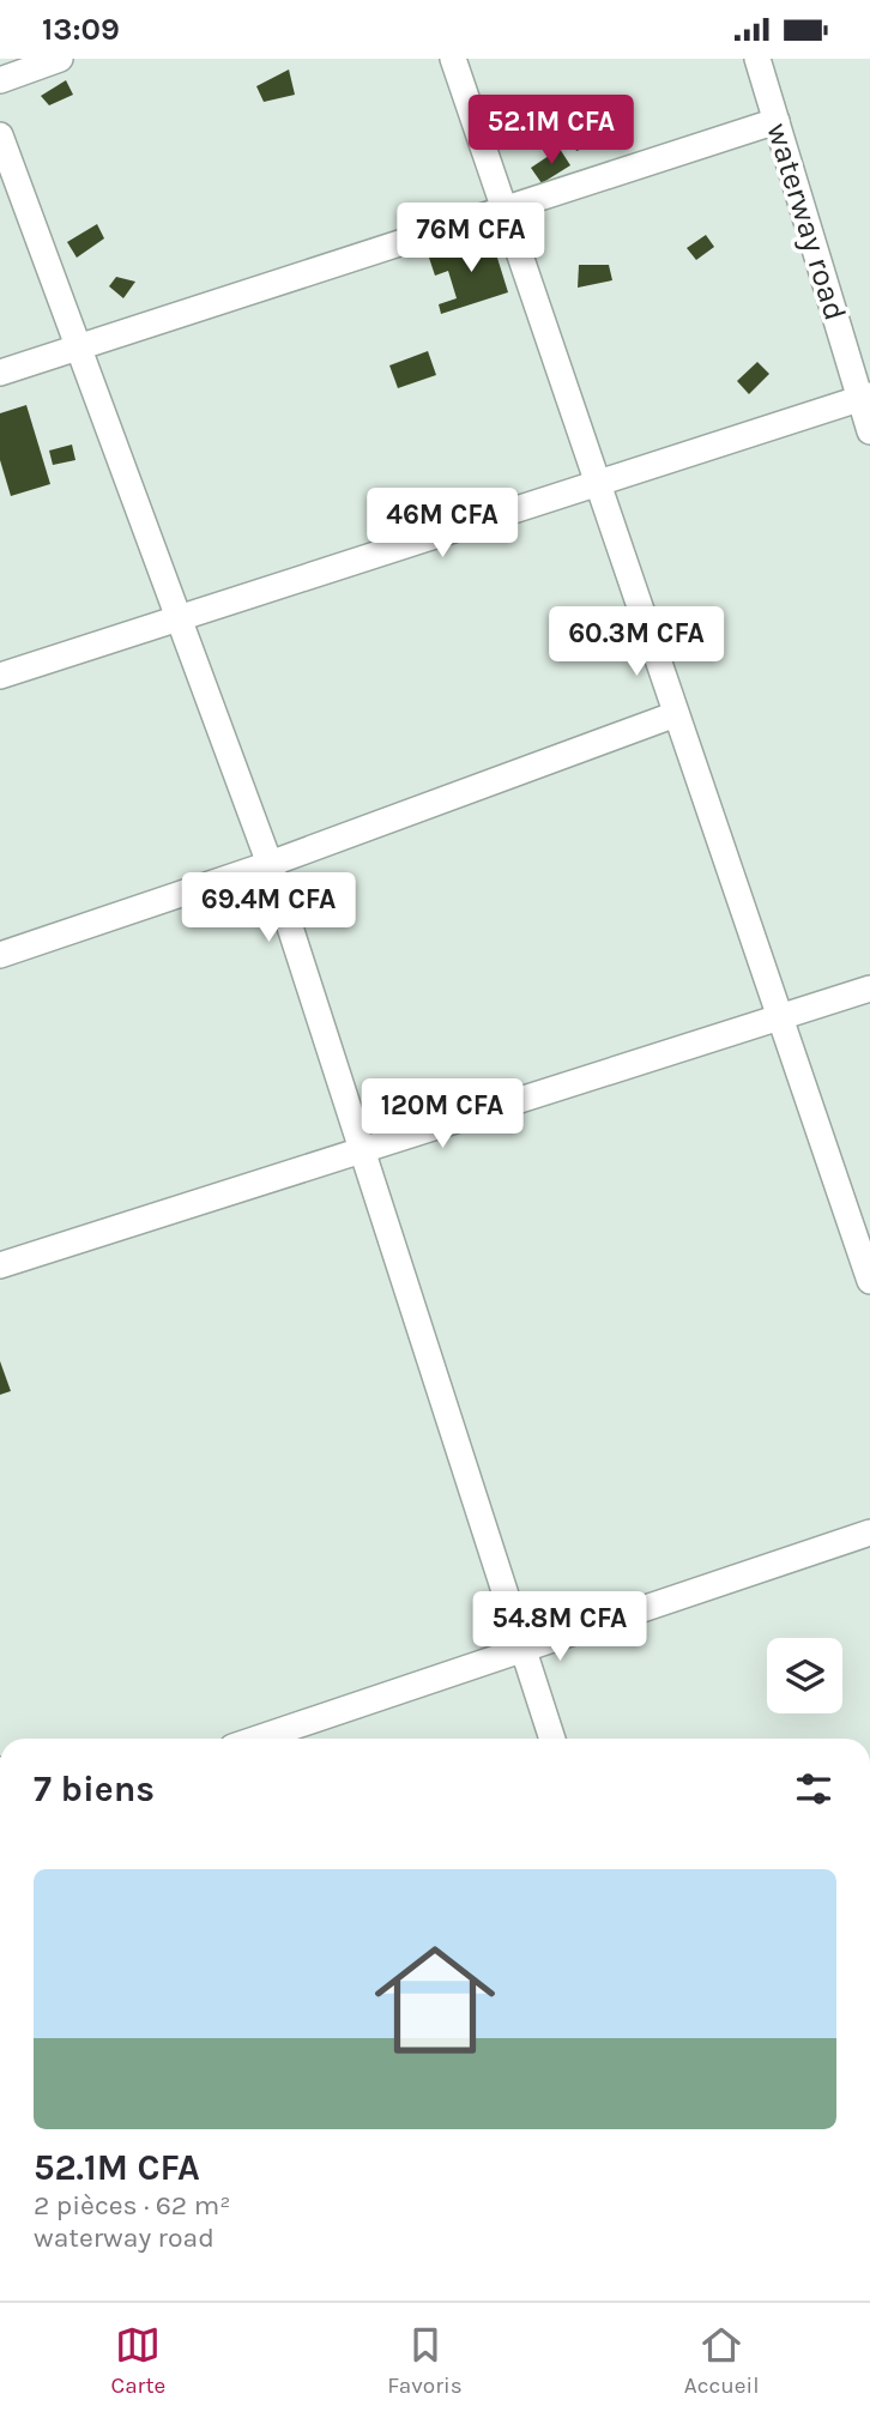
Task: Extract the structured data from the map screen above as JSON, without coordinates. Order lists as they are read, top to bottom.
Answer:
{
  "streets": {
    "street": ["waterway road"]
  },
  "page": {
    "status": "13:09",
    "price": [
      "52.1M CFA",
      "76M CFA",
      "46M CFA",
      "60.3M CFA",
      "69.4M CFA",
      "120M CFA",
      "54.8M CFA"
    ],
    "heading": "7 biens",
    "list": [
      {
        "name": "52.1M CFA",
        "note": "2 pièces · 62 m² · waterway road"
      }
    ],
    "tabs": ["Carte", "Favoris", "Accueil"]
  }
}
